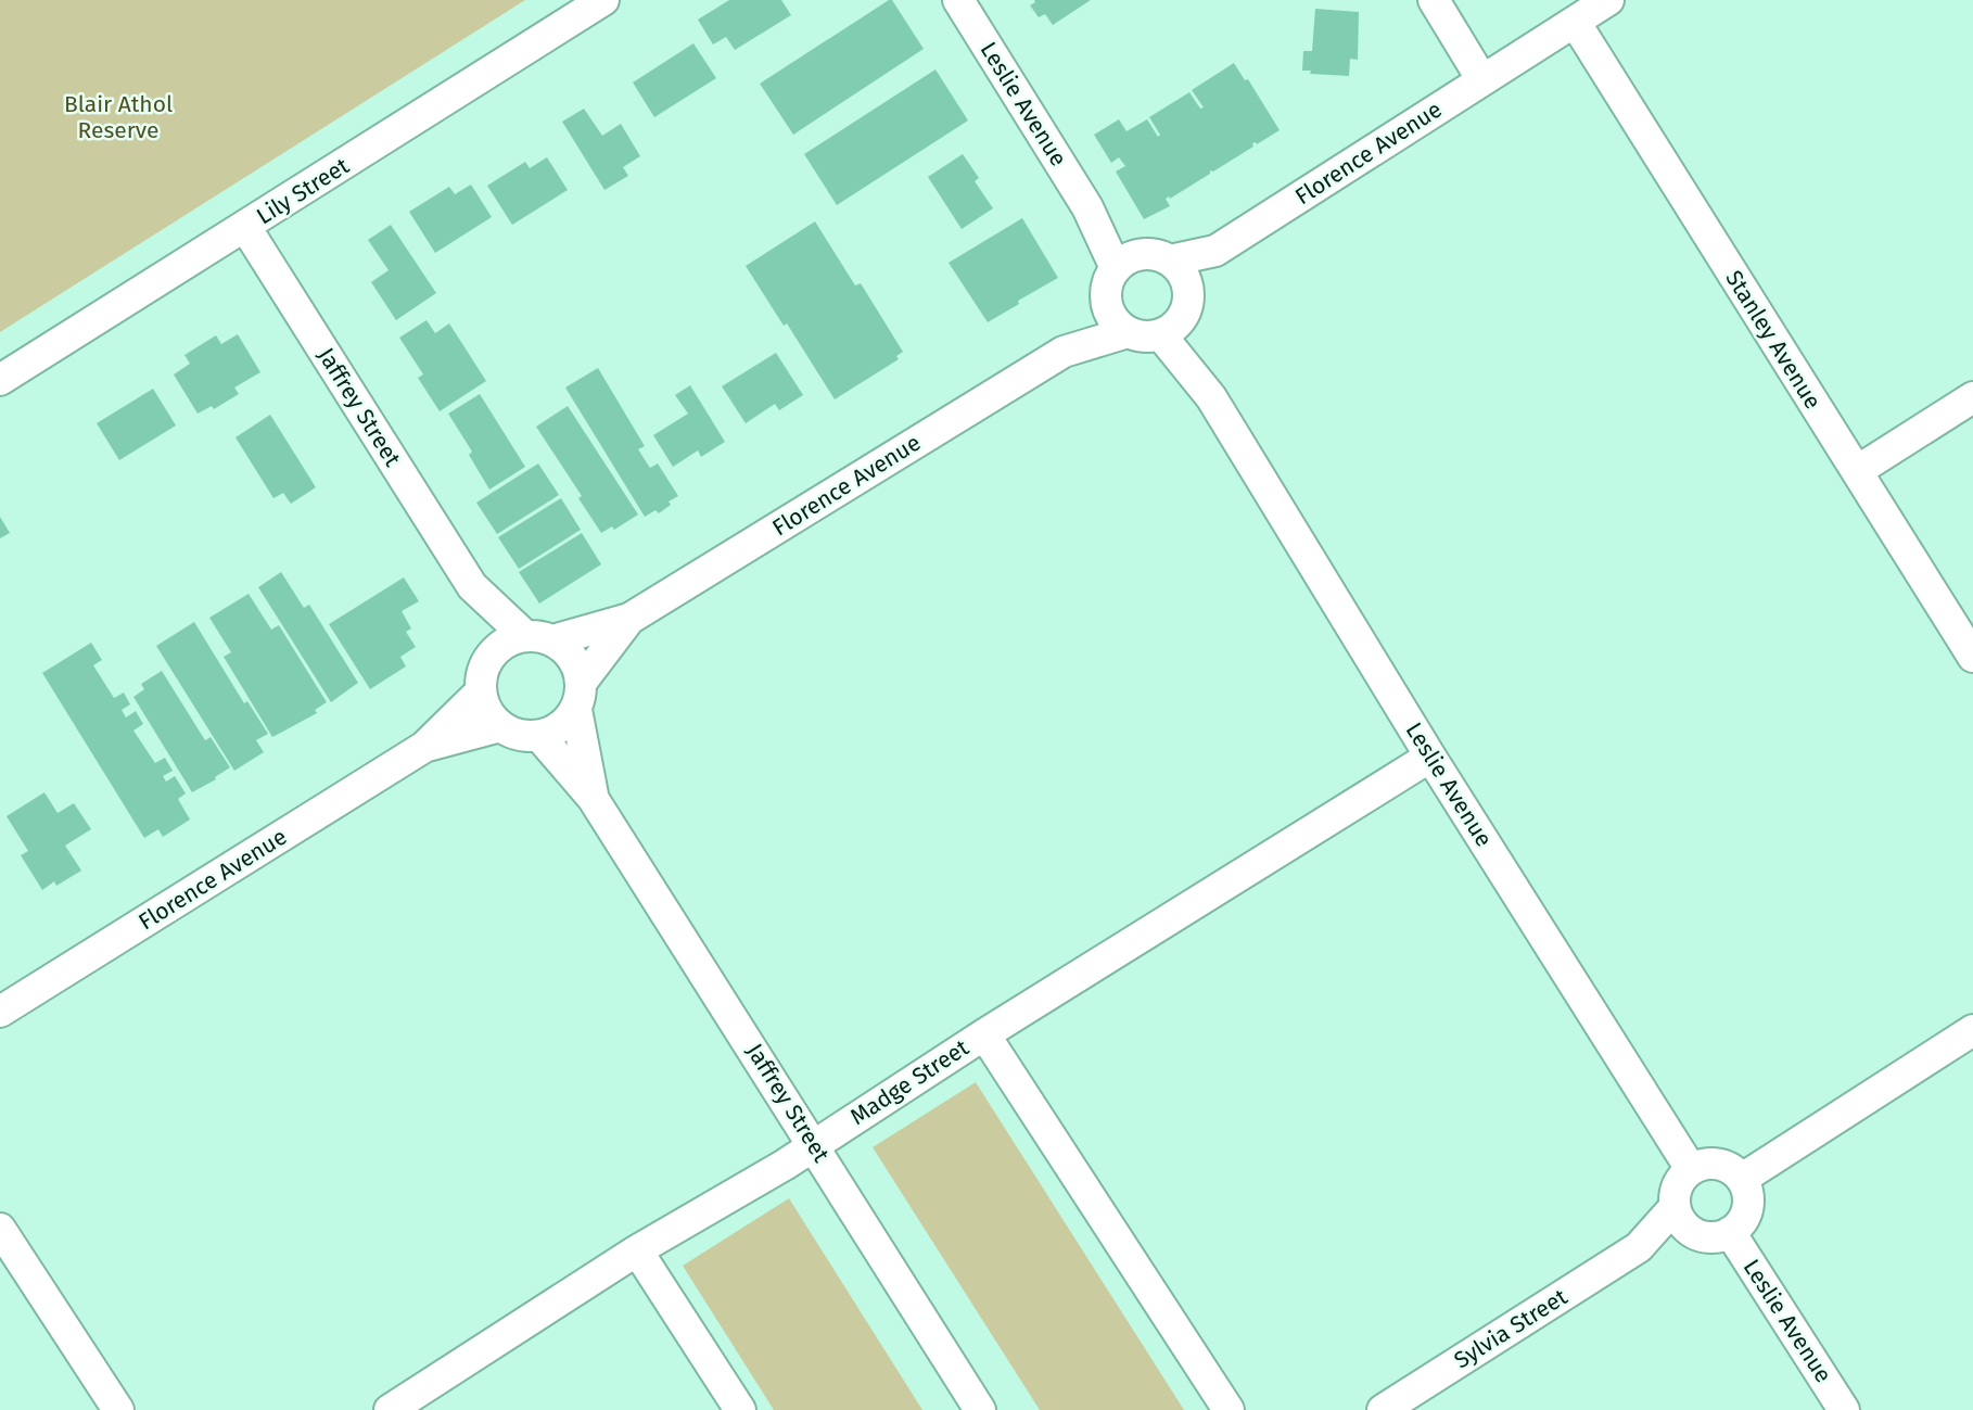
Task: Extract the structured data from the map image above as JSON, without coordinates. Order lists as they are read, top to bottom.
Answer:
{
  "streets": {
    "street": [
      "Leslie Avenue",
      "Florence Avenue",
      "Lily Street",
      "Stanley Avenue",
      "Jaffrey Street",
      "Madge Street",
      "Sylvia Street"
    ]
  },
  "crossings": [
    ["Leslie Avenue", "Florence Avenue"],
    ["Leslie Avenue", "Madge Street"],
    ["Leslie Avenue", "Sylvia Street"],
    ["Florence Avenue", "Stanley Avenue"],
    ["Florence Avenue", "Jaffrey Street"],
    ["Lily Street", "Jaffrey Street"],
    ["Jaffrey Street", "Madge Street"]
  ],
  "parks": ["Blair Athol Reserve"]
}
